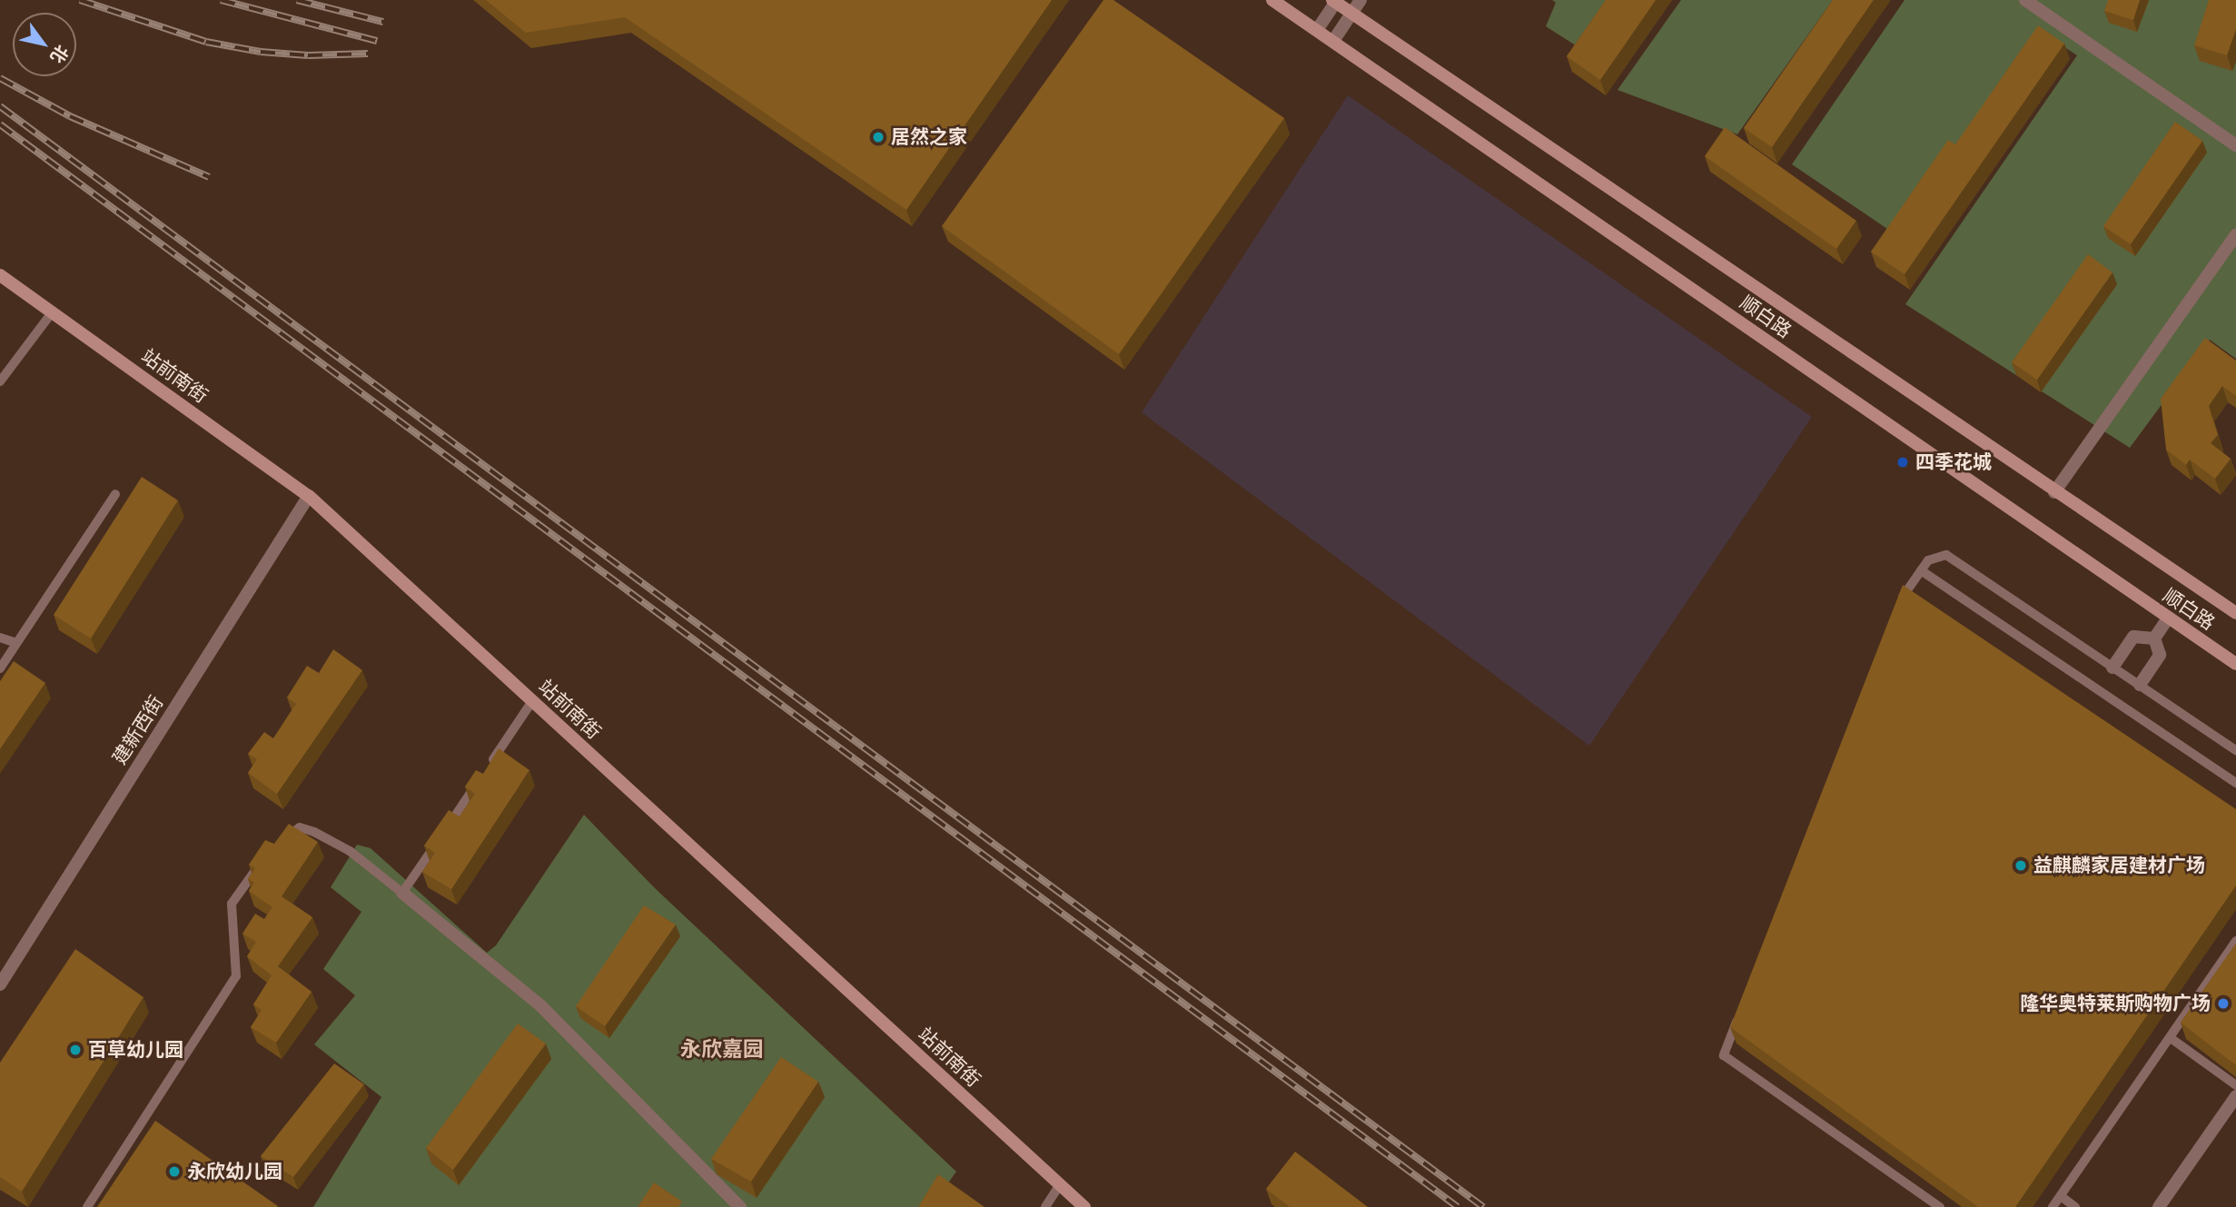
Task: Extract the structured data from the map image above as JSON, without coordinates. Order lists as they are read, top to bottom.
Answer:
{
  "streets": {
    "main road": ["顺白路", "站前南街"],
    "street": ["建新西街"]
  },
  "crossings": [
    ["站前南街", "建新西街"]
  ],
  "districts": ["永欣嘉园"],
  "places": [
    "居然之家",
    "四季花城",
    "益麒麟家居建材广场",
    "隆华奥特莱斯购物广场",
    "百草幼儿园",
    "永欣幼儿园"
  ],
  "north": "bottom right"
}
